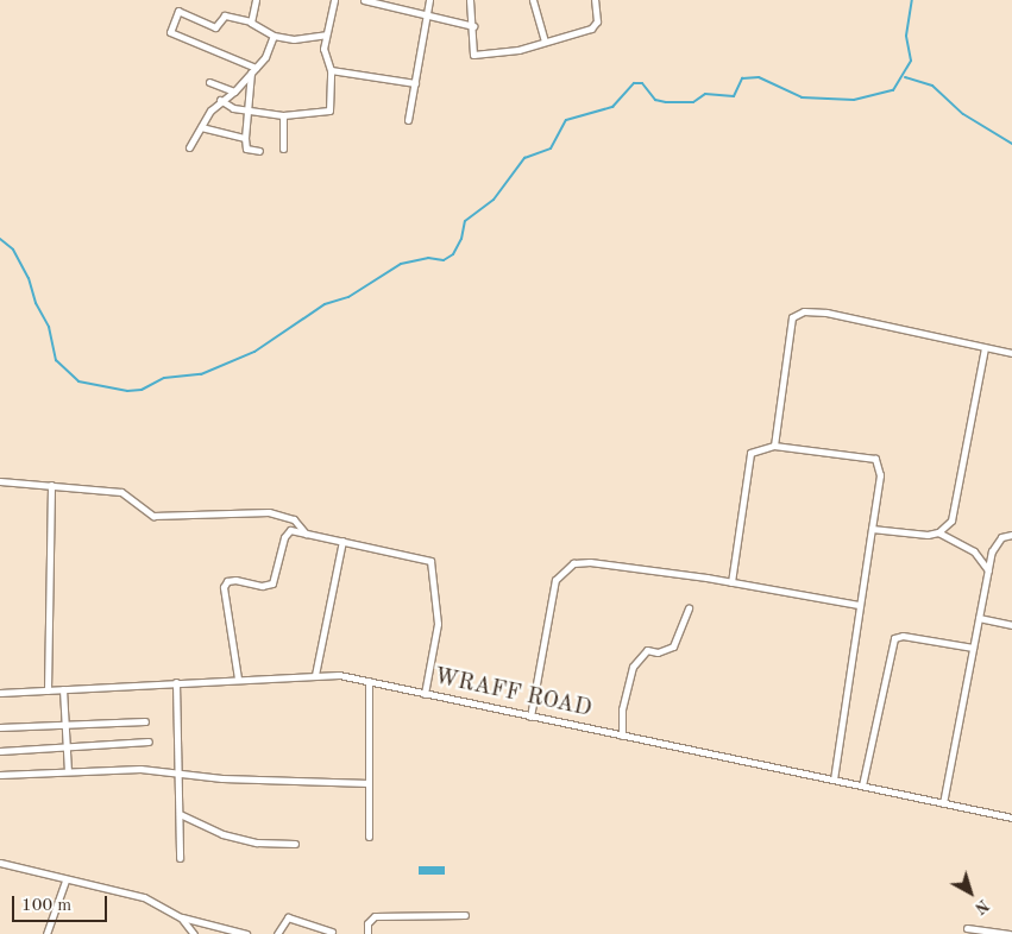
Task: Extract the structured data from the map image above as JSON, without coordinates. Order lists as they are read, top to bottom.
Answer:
{
  "streets": {
    "street": ["WRAFF ROAD"]
  },
  "scale_bar": "100 m",
  "north": "bottom right"
}
